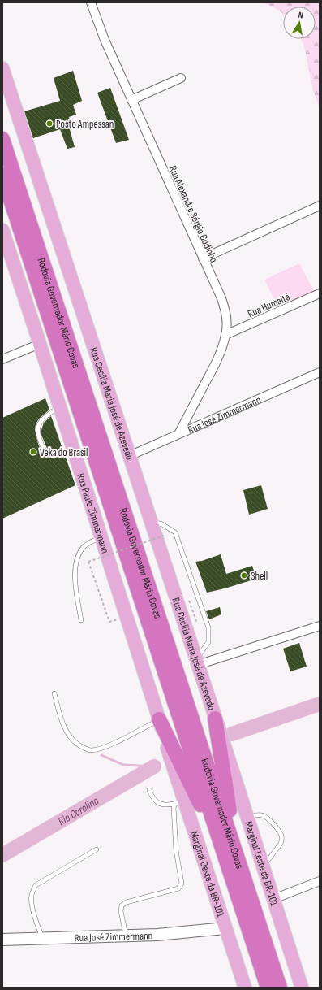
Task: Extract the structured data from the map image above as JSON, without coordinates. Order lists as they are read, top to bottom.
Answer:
{
  "streets": {
    "highway": ["Rodovia Governador Mário Covas"],
    "main road": [
      "Rua Cecília Maria José de Azevedo",
      "Rua José Zimmermann",
      "Rua Paulo Zimmermann",
      "Marginal Leste da BR-101",
      "Marginal Oeste da BR-101"
    ],
    "street": ["Rua Alexandre Sérgio Godinho", "Rua Humaitá"]
  },
  "crossings": [
    ["Rua Alexandre Sérgio Godinho", "Rua Humaitá"],
    ["Rua Alexandre Sérgio Godinho", "Rua José Zimmermann"],
    ["Rua Cecília Maria José de Azevedo", "Rua José Zimmermann"],
    ["Rua Cecília Maria José de Azevedo", "Marginal Leste da BR-101"],
    ["Rua José Zimmermann", "Marginal Oeste da BR-101"],
    ["Rua Paulo Zimmermann", "Marginal Oeste da BR-101"]
  ],
  "water": ["Rio Carolina"],
  "places": ["Posto Ampessan", "Veka do Brasil", "Shell"],
  "north": "top"
}
